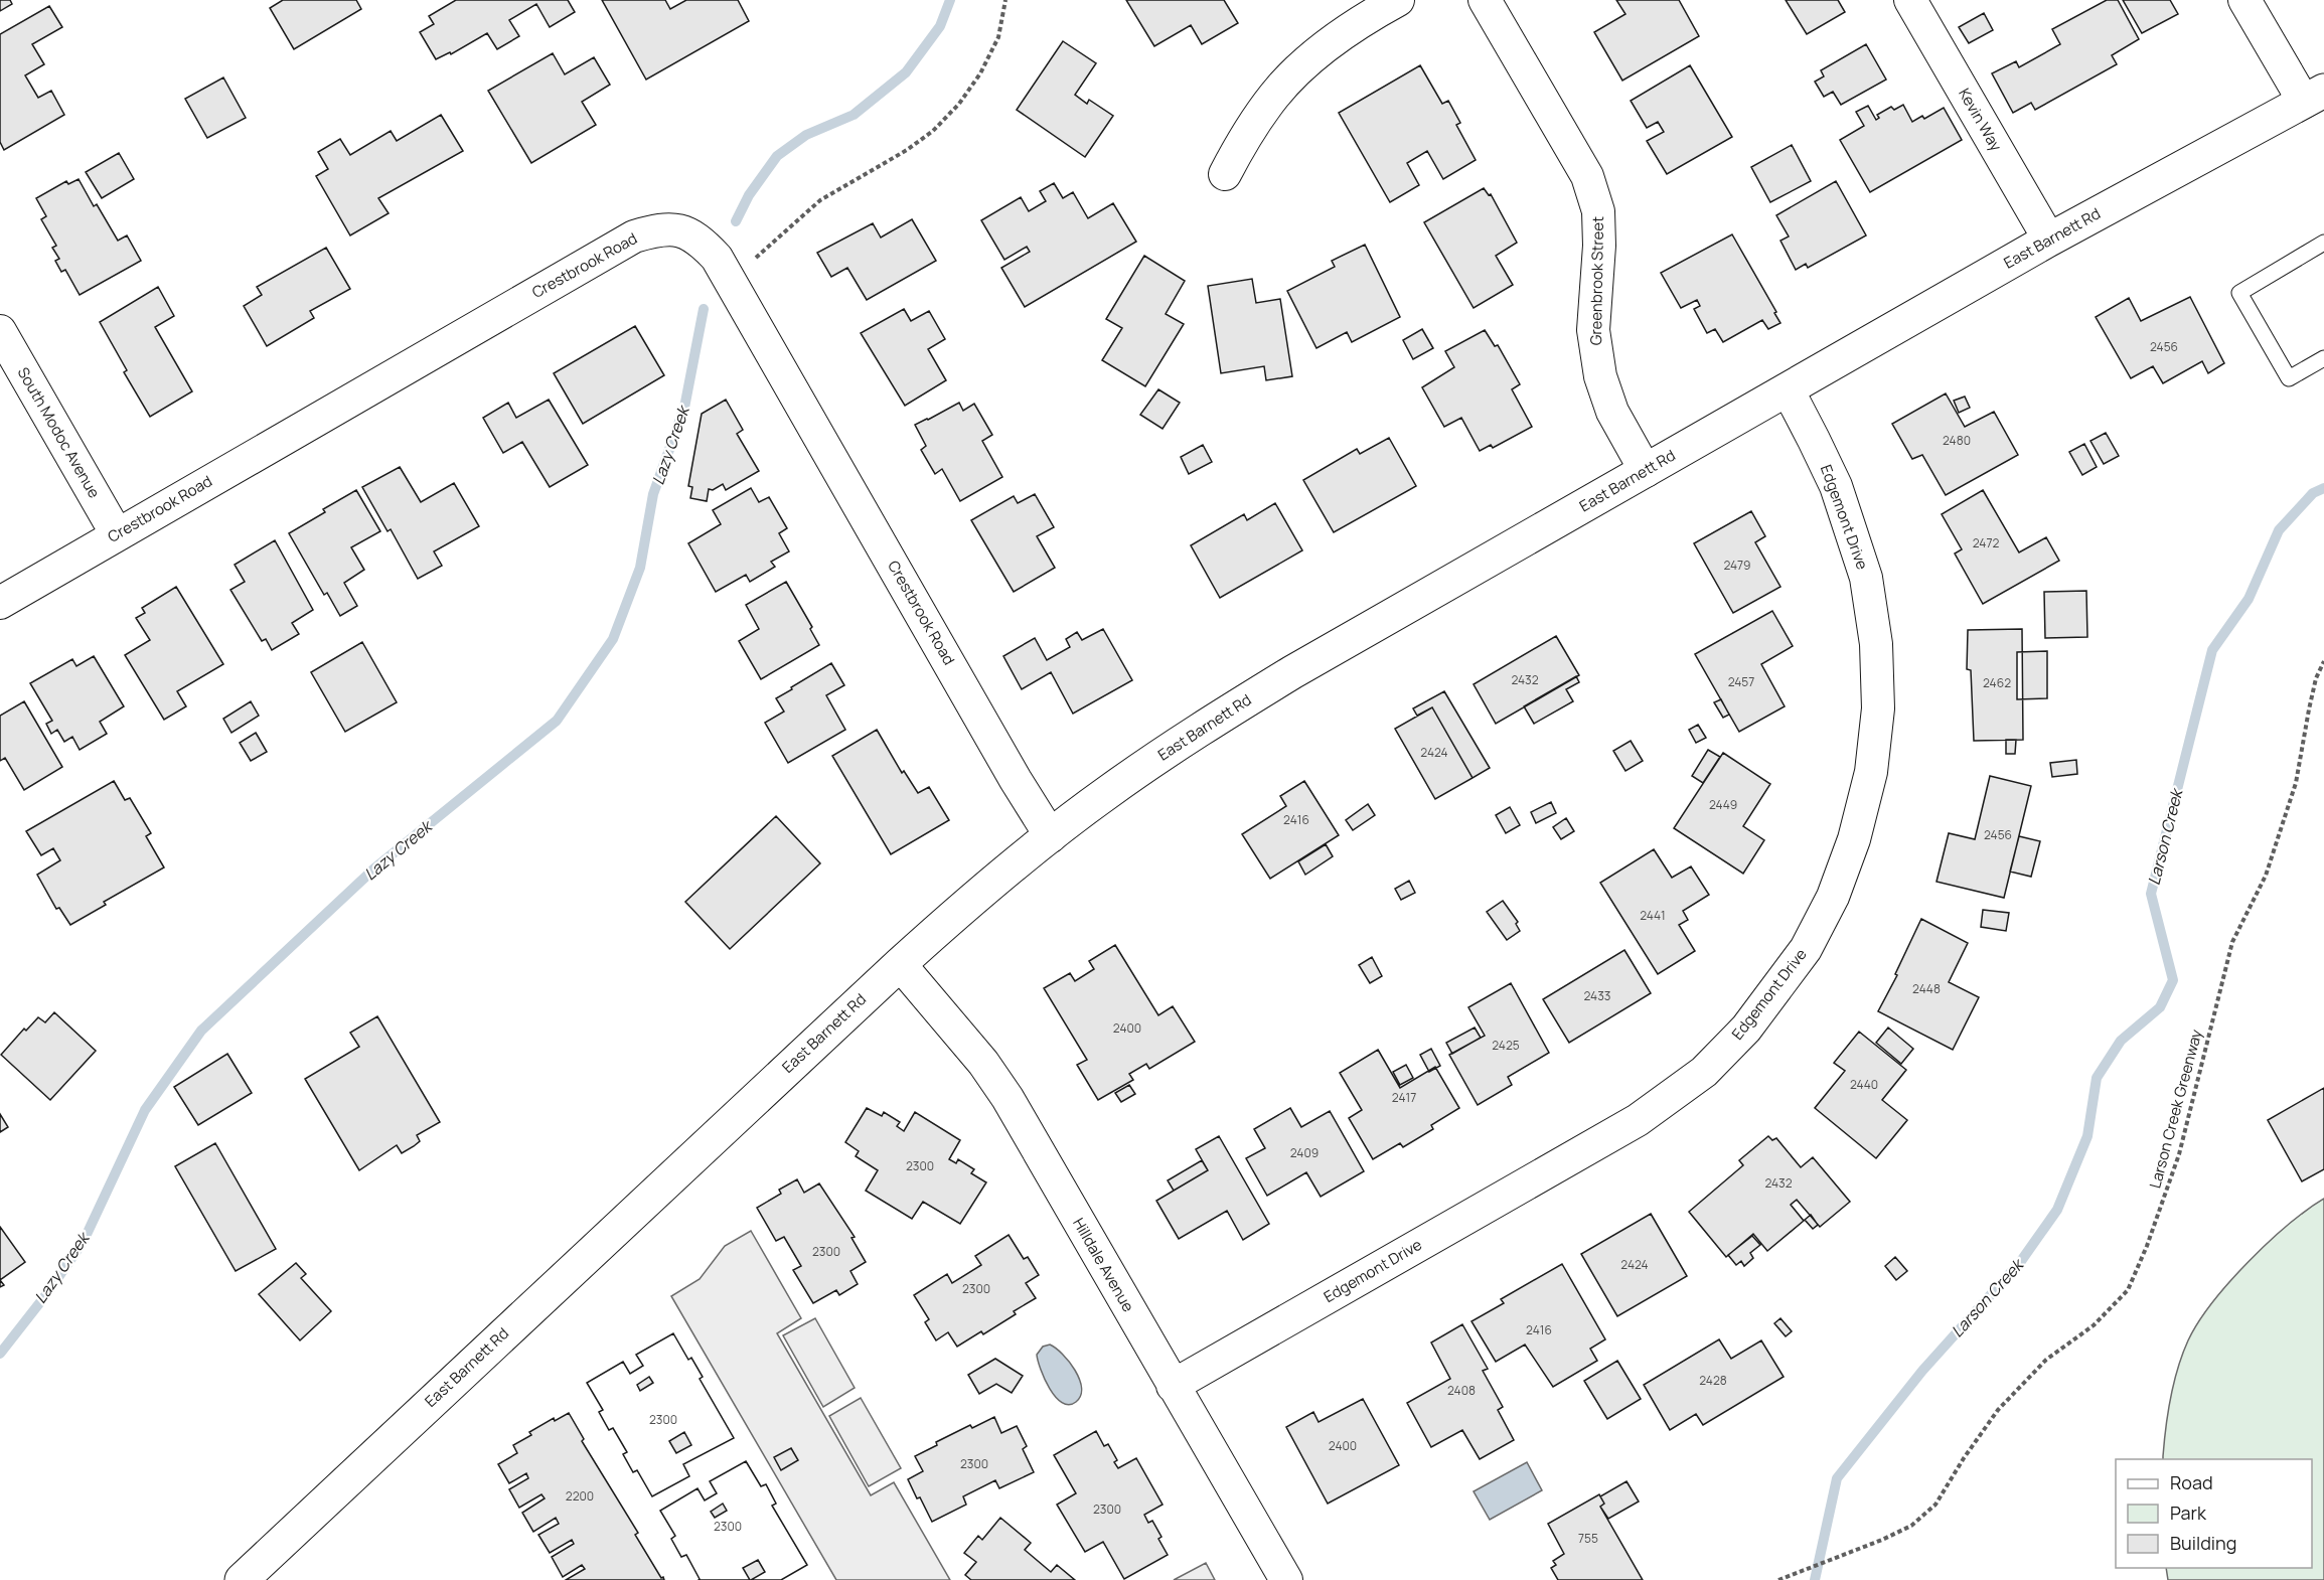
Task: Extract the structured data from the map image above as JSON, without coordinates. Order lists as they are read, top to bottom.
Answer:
{
  "streets": {
    "main road": ["East Barnett Rd"],
    "street": [
      "Kevin Way",
      "Crestbrook Road",
      "Greenbrook Street",
      "South Modoc Avenue",
      "Edgemont Drive",
      "Hilldale Avenue"
    ],
    "path": ["Larson Creek Greenway"]
  },
  "crossings": [
    ["Kevin Way", "East Barnett Rd"],
    ["East Barnett Rd", "Crestbrook Road"],
    ["East Barnett Rd", "Greenbrook Street"],
    ["East Barnett Rd", "Edgemont Drive"],
    ["East Barnett Rd", "Hilldale Avenue"],
    ["Crestbrook Road", "South Modoc Avenue"],
    ["Edgemont Drive", "Hilldale Avenue"]
  ],
  "water": ["Lazy Creek", "Larson Creek"],
  "house_numbers": [
    "2456",
    "2480",
    "2472",
    "2479",
    "2432",
    "2457",
    "2462",
    "2424",
    "2449",
    "2416",
    "2456",
    "2441",
    "2448",
    "2433",
    "2400",
    "2425",
    "2440",
    "2417",
    "2409",
    "2300",
    "2432",
    "2300",
    "2424",
    "2300",
    "2416",
    "2428",
    "2408",
    "2300",
    "2400",
    "2300",
    "2200",
    "2300",
    "2300",
    "755"
  ],
  "legend": ["Road", "Park", "Building"]
}
